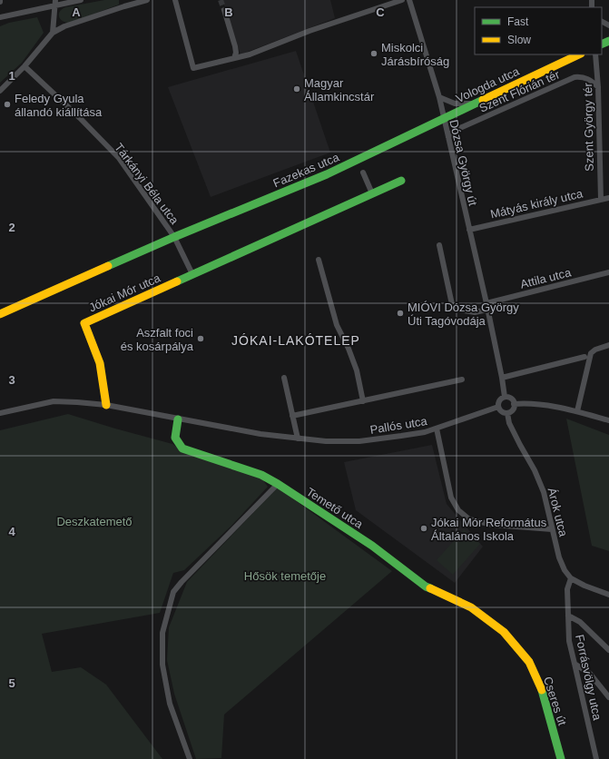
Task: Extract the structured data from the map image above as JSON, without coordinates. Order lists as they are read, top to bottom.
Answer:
{
  "streets": {
    "street": [
      "Vologda utca",
      "Szent Flórián tér",
      "Szent György tér",
      "Dózsa György út",
      "Fazekas utca",
      "Tárkányi Béla utca",
      "Mátyás király utca",
      "Attila utca",
      "Jókai Mór utca",
      "Pallós utca",
      "Temető utca",
      "Árok utca",
      "Forrásvölgy utca",
      "Cseres út"
    ]
  },
  "crossings": [
    ["Vologda utca", "Dózsa György út"],
    ["Vologda utca", "Fazekas utca"],
    ["Szent Flórián tér", "Szent György tér"],
    ["Szent Flórián tér", "Dózsa György út"],
    ["Szent György tér", "Mátyás király utca"],
    ["Dózsa György út", "Fazekas utca"],
    ["Dózsa György út", "Mátyás király utca"],
    ["Dózsa György út", "Attila utca"],
    ["Dózsa György út", "Pallós utca"],
    ["Dózsa György út", "Árok utca"],
    ["Fazekas utca", "Tárkányi Béla utca"],
    ["Tárkányi Béla utca", "Jókai Mór utca"],
    ["Jókai Mór utca", "Pallós utca"],
    ["Pallós utca", "Temető utca"],
    ["Pallós utca", "Árok utca"],
    ["Temető utca", "Cseres út"],
    ["Árok utca", "Forrásvölgy utca"]
  ],
  "districts": ["JÓKAI-LAKÓTELEP"],
  "parks": ["Deszkatemető", "Hősök temetője"],
  "places": [
    "Miskolci Járásbíróság",
    "Magyar Államkincstár",
    "Feledy Gyula állandó kiállítása",
    "MIÓVI Dózsa György Úti Tagóvodája",
    "Aszfalt foci és kosárpálya",
    "Jókai Mór Református Általános Iskola"
  ],
  "legend": ["Fast", "Slow"],
  "grid": {
    "columns": ["A", "B", "C"],
    "rows": [
      "1",
      "2",
      "3",
      "4",
      "5"
    ]
  }
}
